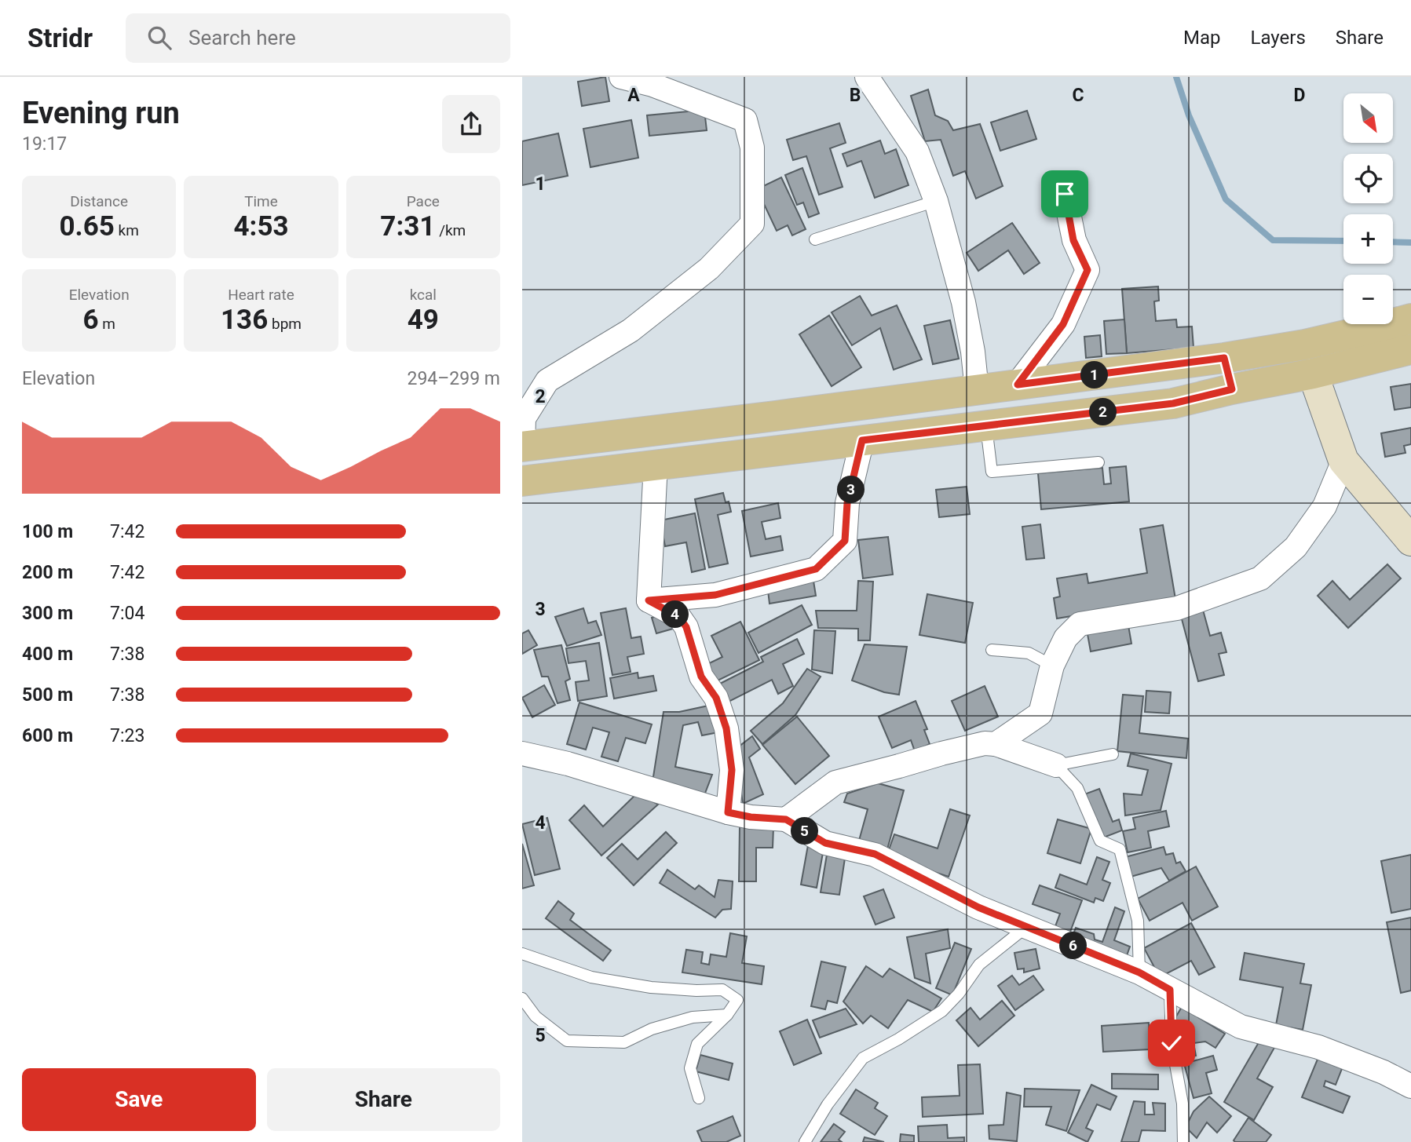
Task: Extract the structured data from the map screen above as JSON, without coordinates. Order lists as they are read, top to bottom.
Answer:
{
  "north": "bottom right",
  "page": {
    "header": "Stridr",
    "search": "Search here",
    "nav": ["Map", "Layers", "Share"],
    "heading": ["Evening run", "19:17"],
    "map_buttons": ["+", "−"],
    "stats": [
      ["Distance", "0.65 km"],
      ["Time", "4:53"],
      ["Pace", "7:31 /km"],
      ["Elevation", "6 m"],
      ["Heart rate", "136 bpm"],
      ["kcal", "49"]
    ],
    "chart": ["Elevation", "294–299 m"],
    "pins": [
      "1",
      "2",
      "3",
      "4",
      "5",
      "6"
    ],
    "list": [
      {
        "name": "100 m",
        "note": "7:42"
      },
      {
        "name": "200 m",
        "note": "7:42"
      },
      {
        "name": "300 m",
        "note": "7:04"
      },
      {
        "name": "400 m",
        "note": "7:38"
      },
      {
        "name": "500 m",
        "note": "7:38"
      },
      {
        "name": "600 m",
        "note": "7:23"
      }
    ],
    "buttons": ["Save", "Share"]
  },
  "grid": {
    "columns": [
      "A",
      "B",
      "C",
      "D"
    ],
    "rows": [
      "1",
      "2",
      "3",
      "4",
      "5"
    ]
  }
}
